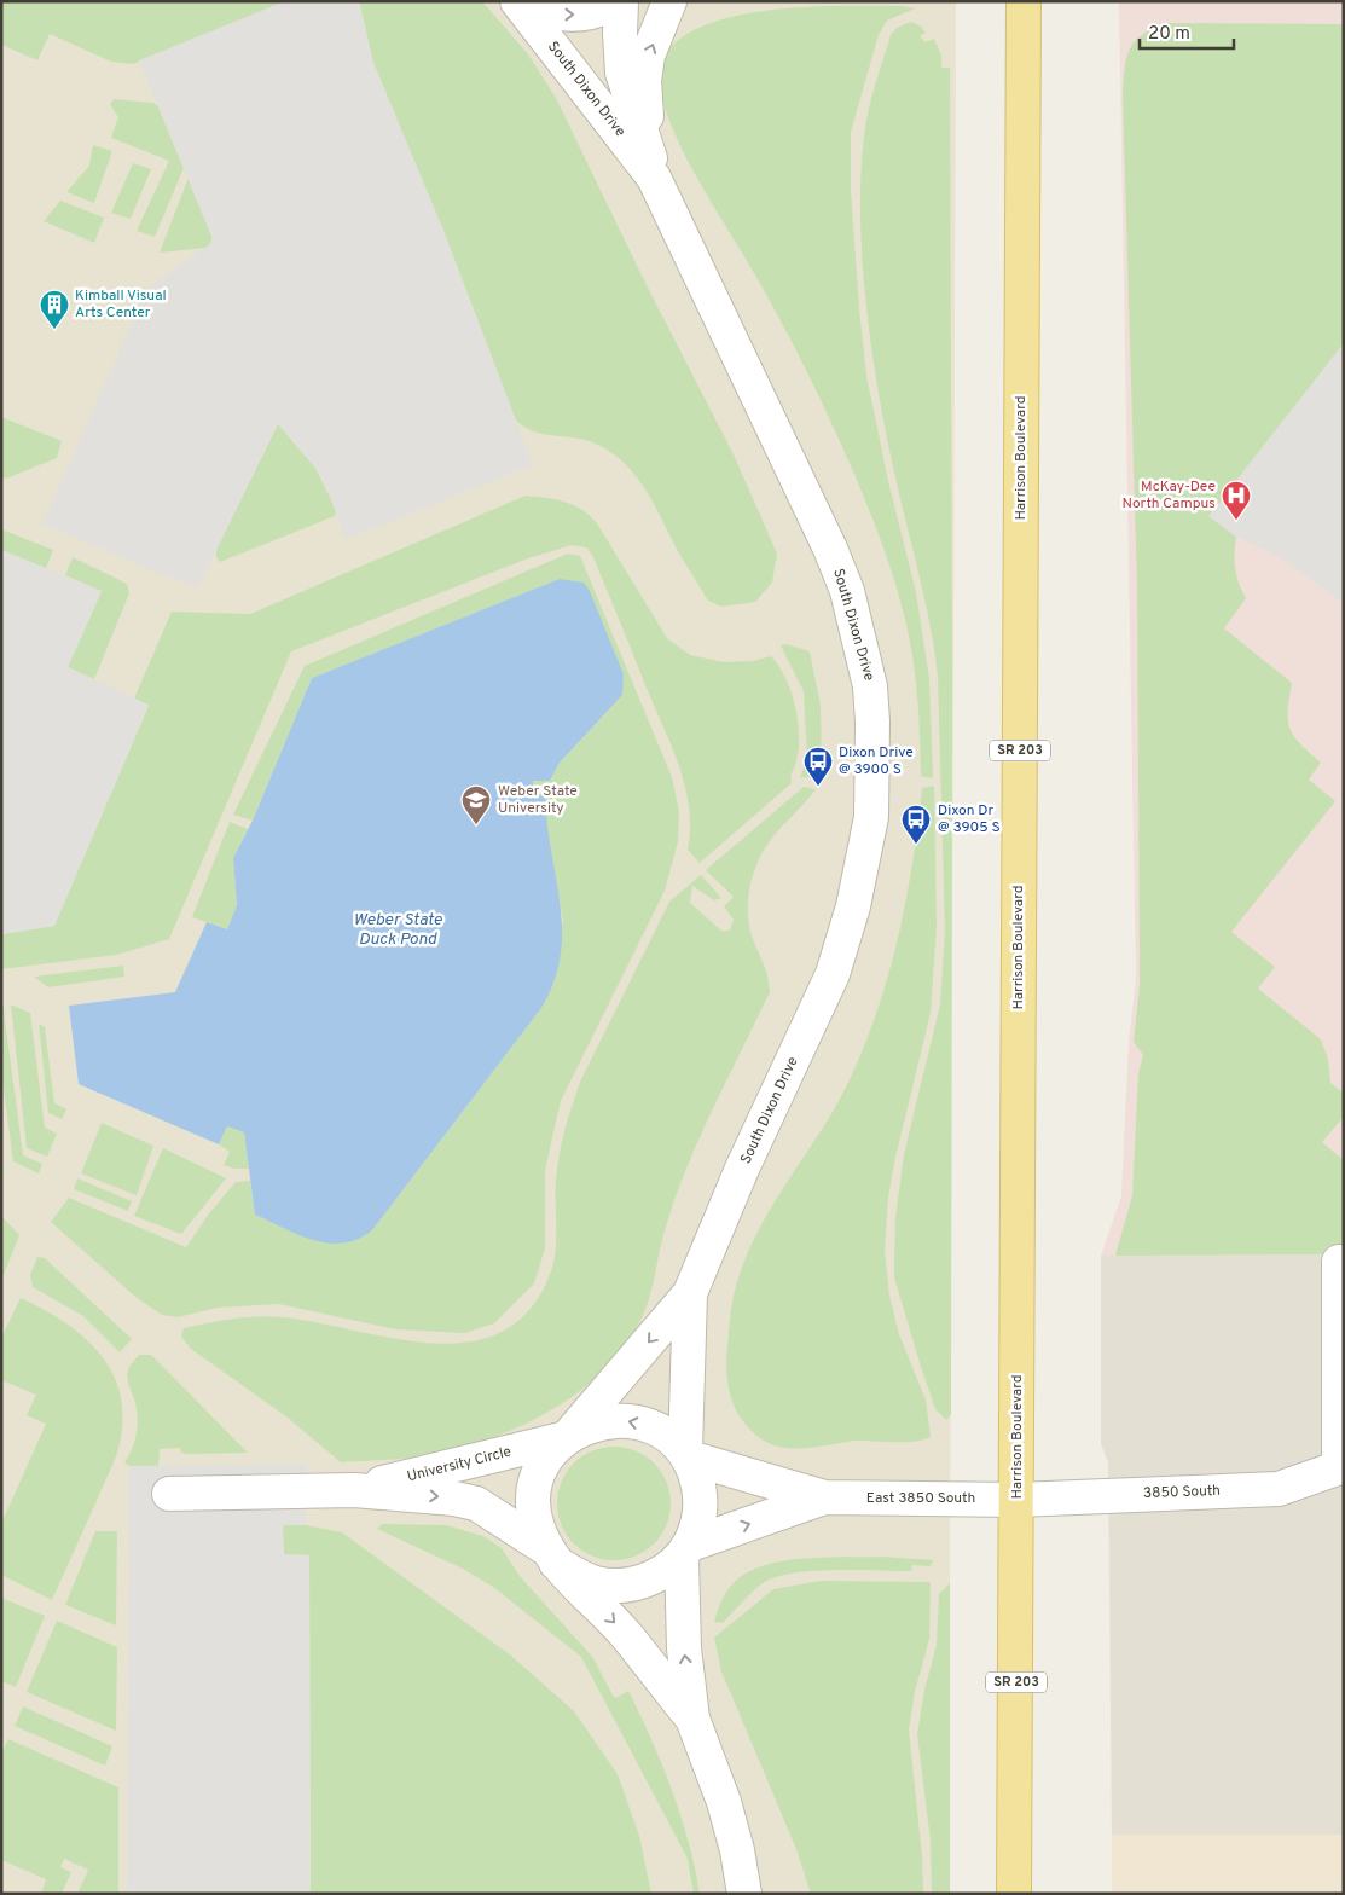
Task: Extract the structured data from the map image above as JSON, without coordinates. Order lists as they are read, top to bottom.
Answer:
{
  "streets": {
    "main road": ["Harrison Boulevard", "SR 203"],
    "street": [
      "South Dixon Drive",
      "University Circle",
      "3850 South",
      "East 3850 South"
    ]
  },
  "crossings": [
    ["South Dixon Drive", "University Circle"],
    ["South Dixon Drive", "East 3850 South"],
    ["Harrison Boulevard", "3850 South"],
    ["Harrison Boulevard", "East 3850 South"],
    ["University Circle", "East 3850 South"],
    ["3850 South", "East 3850 South"]
  ],
  "water": ["Weber State Duck Pond"],
  "places": {
    "building": ["Kimball Visual Arts Center"],
    "hospital": ["McKay-Dee North Campus"],
    "bus stop": ["Dixon Drive @ 3900 S", "Dixon Dr @ 3905 S"],
    "school or university": ["Weber State University"]
  },
  "scale_bar": "20 m"
}
